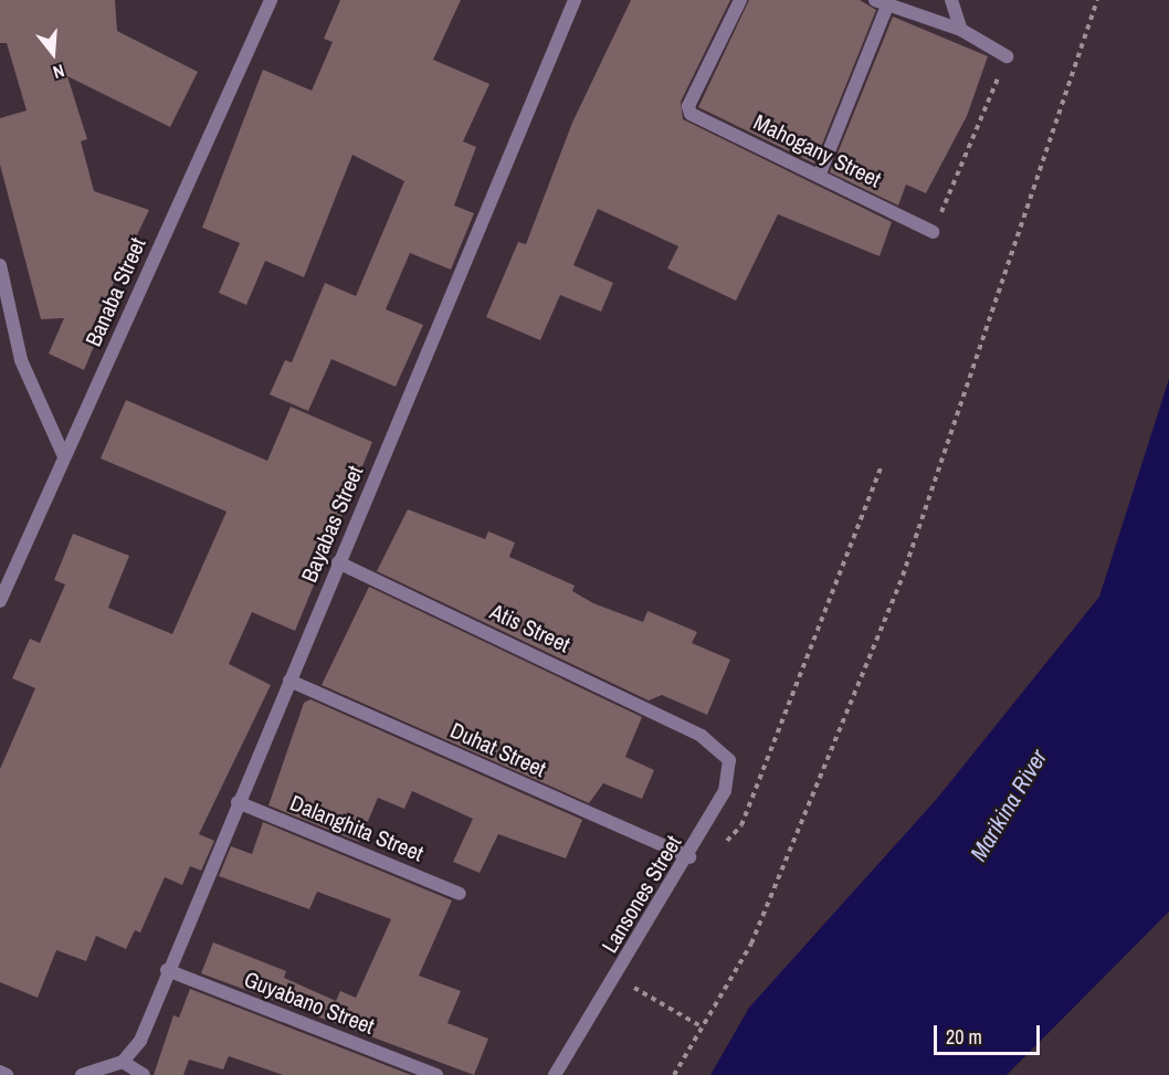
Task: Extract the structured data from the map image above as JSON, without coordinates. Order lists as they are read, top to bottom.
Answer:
{
  "streets": {
    "street": [
      "Mahogany Street",
      "Banaba Street",
      "Bayabas Street",
      "Atis Street",
      "Duhat Street",
      "Dalanghita Street",
      "Lansones Street",
      "Guyabano Street"
    ]
  },
  "crossings": [
    ["Bayabas Street", "Atis Street"],
    ["Bayabas Street", "Duhat Street"],
    ["Bayabas Street", "Dalanghita Street"],
    ["Bayabas Street", "Guyabano Street"],
    ["Atis Street", "Lansones Street"],
    ["Duhat Street", "Lansones Street"]
  ],
  "water": ["Marikina River"],
  "scale_bar": "20 m",
  "north": "bottom"
}
